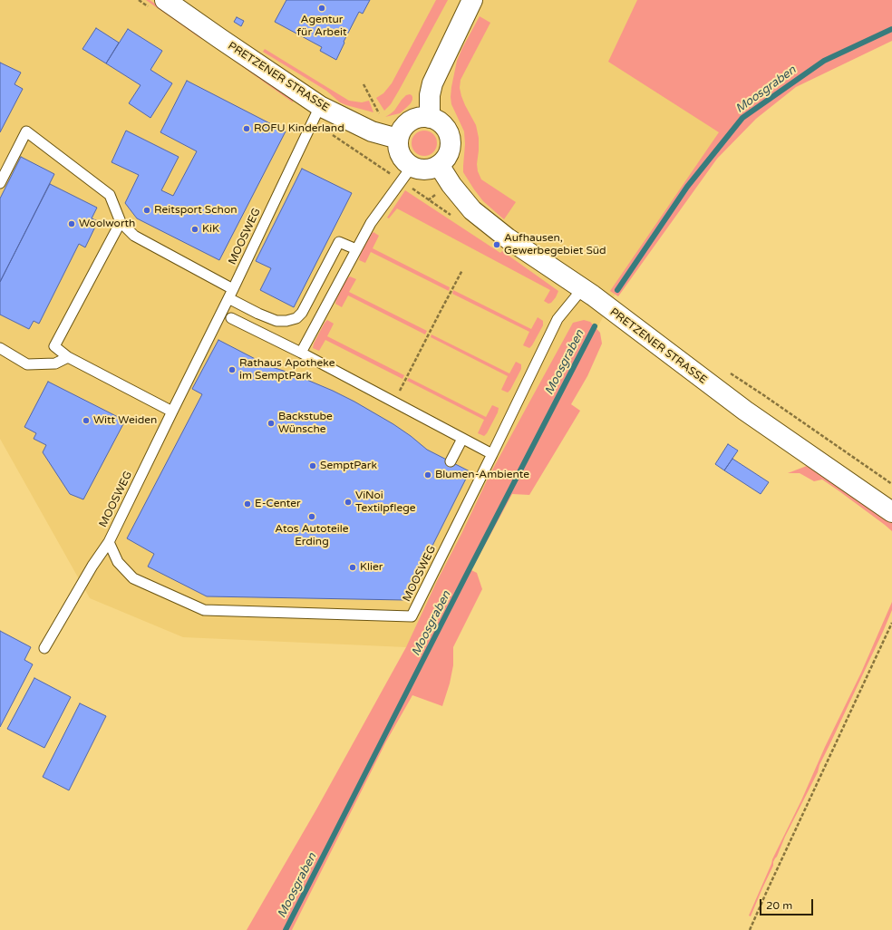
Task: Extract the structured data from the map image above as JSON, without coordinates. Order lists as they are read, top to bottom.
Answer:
{
  "streets": {
    "street": ["PRETZENER STRASSE"],
    "lane": ["MOOSWEG"]
  },
  "crossings": [
    ["PRETZENER STRASSE", "MOOSWEG"]
  ],
  "water": ["Moosgraben"],
  "places": [
    "Agentur für Arbeit",
    "ROFU Kinderland",
    "Reitsport Schon",
    "Woolworth",
    "KiK",
    "Aufhausen, Gewerbegebiet Süd",
    "Rathaus Apotheke im SemptPark",
    "Witt Weiden",
    "Backstube Wünsche",
    "SemptPark",
    "Blumen-Ambiente",
    "ViNoi Textilpflege",
    "E-Center",
    "Atos Autoteile Erding",
    "Klier"
  ],
  "scale_bar": "20 m"
}
